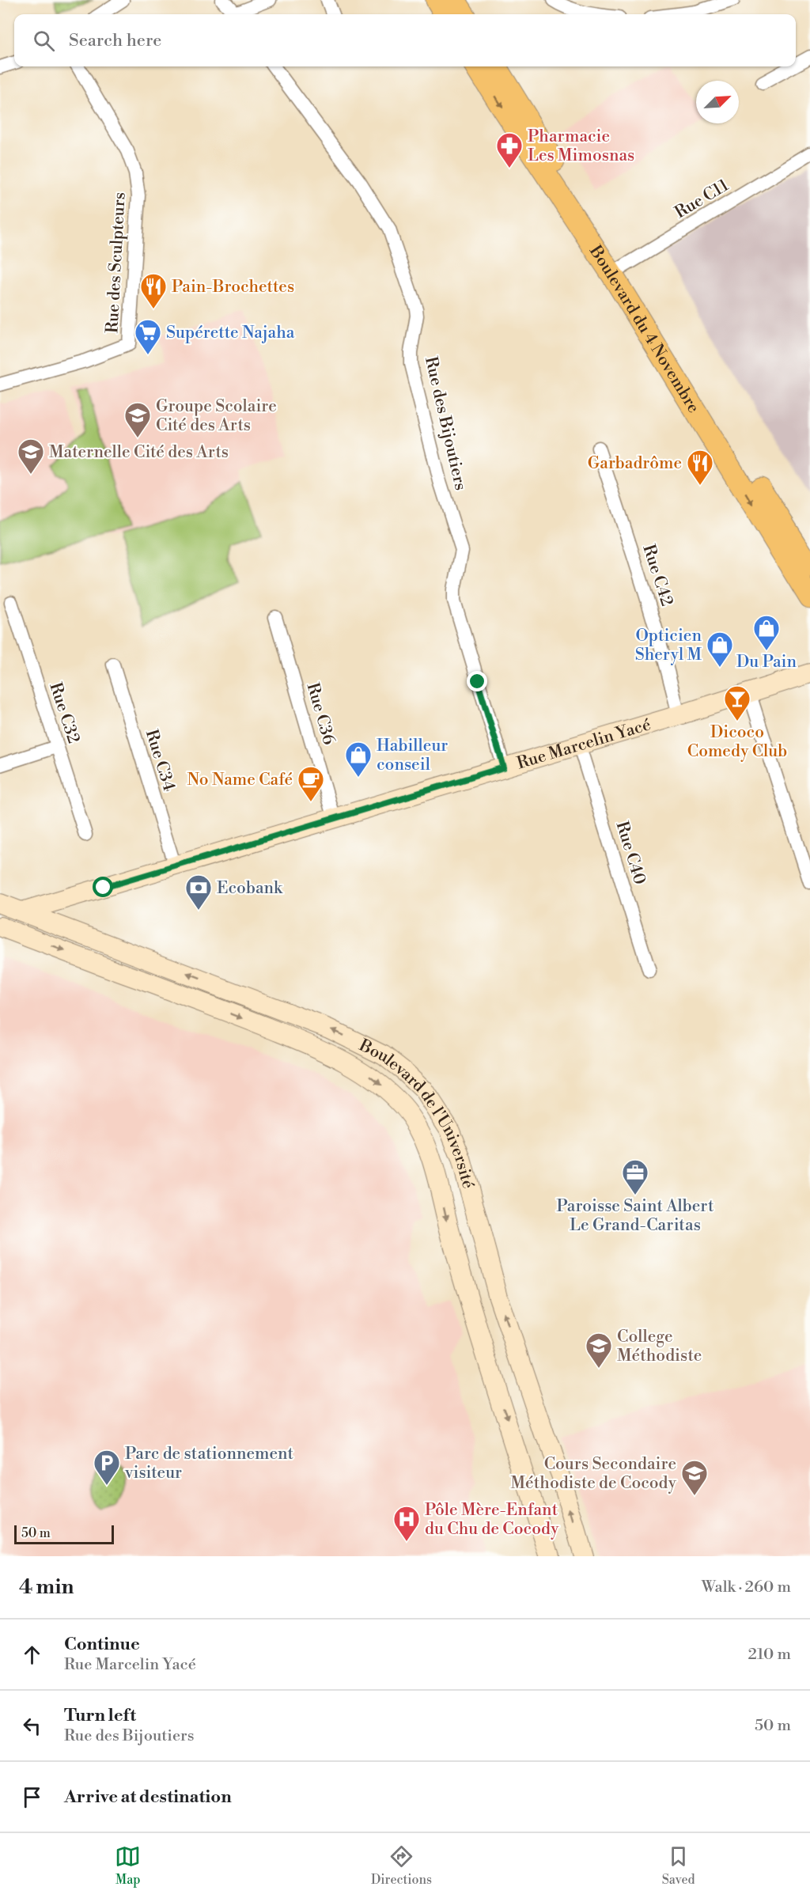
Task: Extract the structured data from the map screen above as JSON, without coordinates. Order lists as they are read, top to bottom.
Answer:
{
  "streets": {
    "main road": ["Boulevard du 4 Novembre"],
    "street": [
      "Rue C11",
      "Rue des Sculpteurs",
      "Rue des Bijoutiers",
      "Rue C42",
      "Rue C32",
      "Rue C36",
      "Rue Marcelin Yacé",
      "Rue C34",
      "Rue C40",
      "Boulevard de l'Université"
    ]
  },
  "crossings": [
    ["Rue C11", "Boulevard du 4 Novembre"],
    ["Rue des Bijoutiers", "Rue Marcelin Yacé"],
    ["Rue C42", "Rue Marcelin Yacé"],
    ["Rue C36", "Rue Marcelin Yacé"],
    ["Rue Marcelin Yacé", "Rue C34"],
    ["Rue Marcelin Yacé", "Rue C40"],
    ["Rue Marcelin Yacé", "Boulevard de l'Université"]
  ],
  "places": {
    "pharmacy": ["Pharmacie Les Mimosnas"],
    "restaurant": ["Pain-Brochettes", "Garbadrôme"],
    "supermarket": ["Supérette Najaha"],
    "school or university": [
      "Groupe Scolaire Cité des Arts",
      "Maternelle Cité des Arts",
      "College Méthodiste",
      "Cours Secondaire Méthodiste de Cocody"
    ],
    "shop": ["Du Pain", "Opticien Sheryl M", "Habilleur conseil"],
    "bar": ["Dicoco Comedy Club"],
    "cafe": ["No Name Café"],
    "bank": ["Ecobank"],
    "office": ["Paroisse Saint Albert Le Grand-Caritas"],
    "parking": ["Parc de stationnement visiteur"],
    "hospital": ["Pôle Mère-Enfant du Chu de Cocody"]
  },
  "scale_bar": "50 m",
  "north": "top right",
  "page": {
    "search": "Search here",
    "scale": "50 m",
    "heading": ["4 min", "Walk · 260 m"],
    "list": [
      ["Continue", "Rue Marcelin Yacé", "210 m"],
      ["Turn left", "Rue des Bijoutiers", "50 m"],
      "Arrive at destination"
    ],
    "nav": ["Map", "Directions", "Saved"]
  }
}
